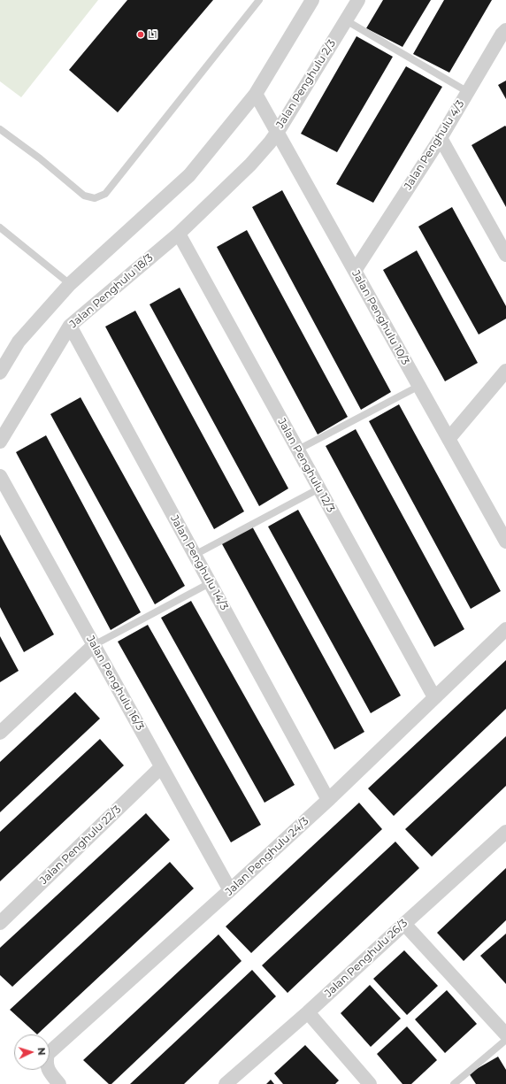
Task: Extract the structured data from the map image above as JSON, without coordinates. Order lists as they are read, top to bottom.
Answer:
{
  "streets": {
    "street": [
      "Jalan Penghulu 2/3",
      "Jalan Penghulu 4/3",
      "Jalan Penghulu 18/3",
      "Jalan Penghulu 10/3",
      "Jalan Penghulu 12/3",
      "Jalan Penghulu 14/3",
      "Jalan Penghulu 16/3",
      "Jalan Penghulu 22/3",
      "Jalan Penghulu 24/3",
      "Jalan Penghulu 26/3"
    ]
  },
  "crossings": [
    ["Jalan Penghulu 2/3", "Jalan Penghulu 18/3"],
    ["Jalan Penghulu 2/3", "Jalan Penghulu 10/3"],
    ["Jalan Penghulu 4/3", "Jalan Penghulu 10/3"],
    ["Jalan Penghulu 18/3", "Jalan Penghulu 12/3"],
    ["Jalan Penghulu 18/3", "Jalan Penghulu 14/3"],
    ["Jalan Penghulu 12/3", "Jalan Penghulu 24/3"],
    ["Jalan Penghulu 14/3", "Jalan Penghulu 24/3"],
    ["Jalan Penghulu 16/3", "Jalan Penghulu 22/3"],
    ["Jalan Penghulu 16/3", "Jalan Penghulu 24/3"]
  ],
  "places": ["L1"],
  "north": "right"
}
